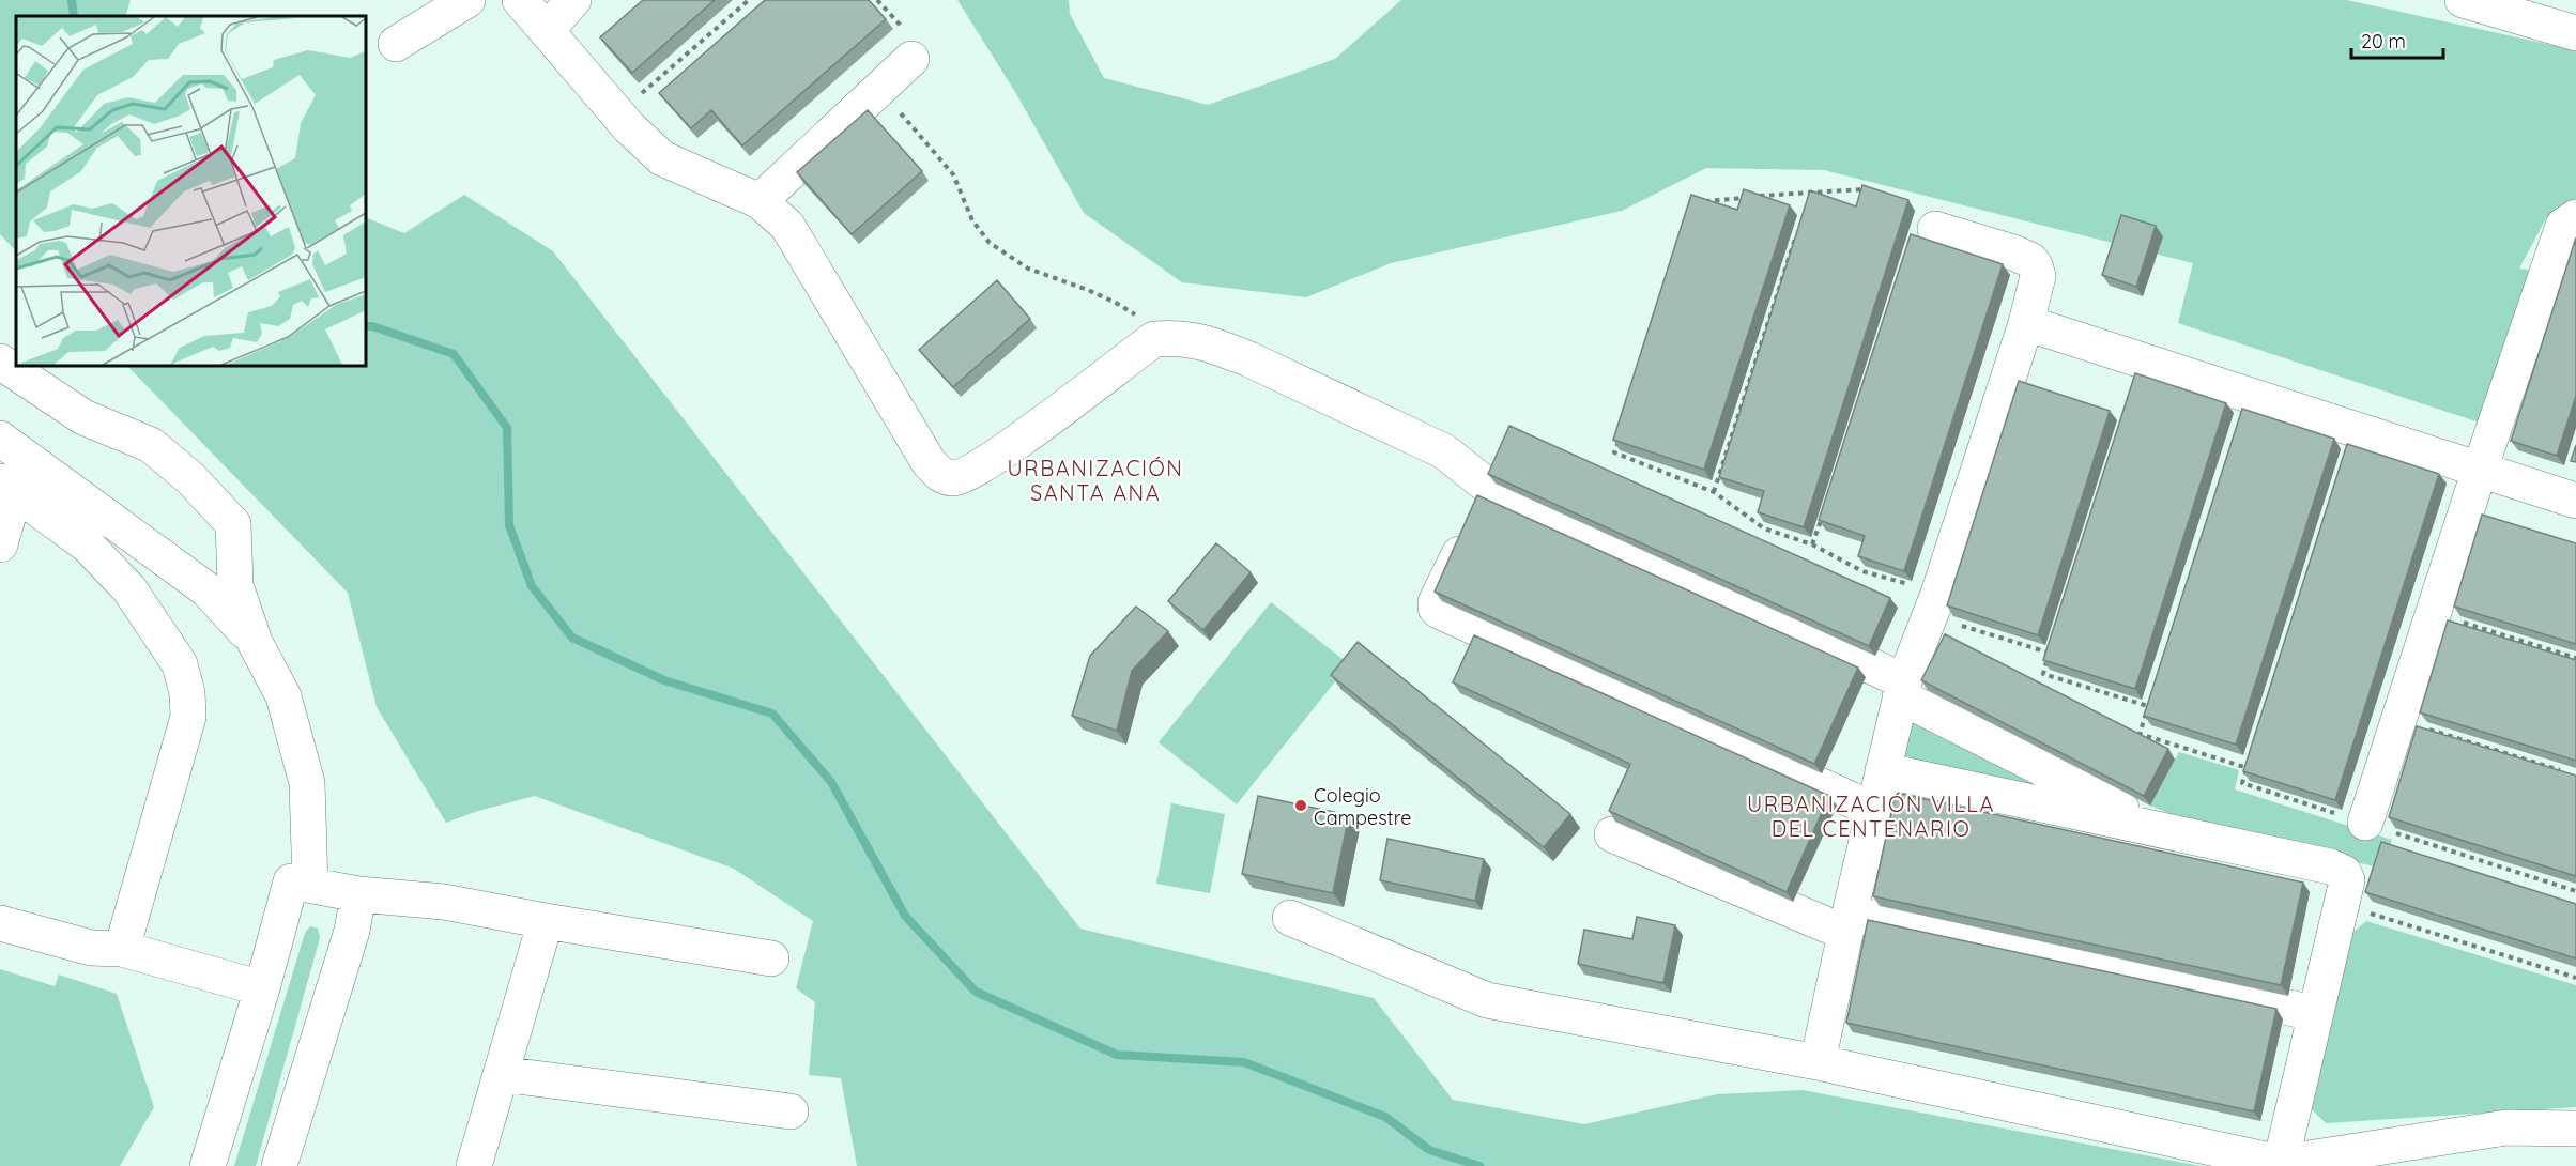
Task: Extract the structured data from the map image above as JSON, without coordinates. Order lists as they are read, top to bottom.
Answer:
{
  "districts": ["URBANIZACIÓN SANTA ANA", "URBANIZACIÓN VILLA DEL CENTENARIO"],
  "places": ["Colegio Campestre"],
  "scale_bar": "20 m"
}
